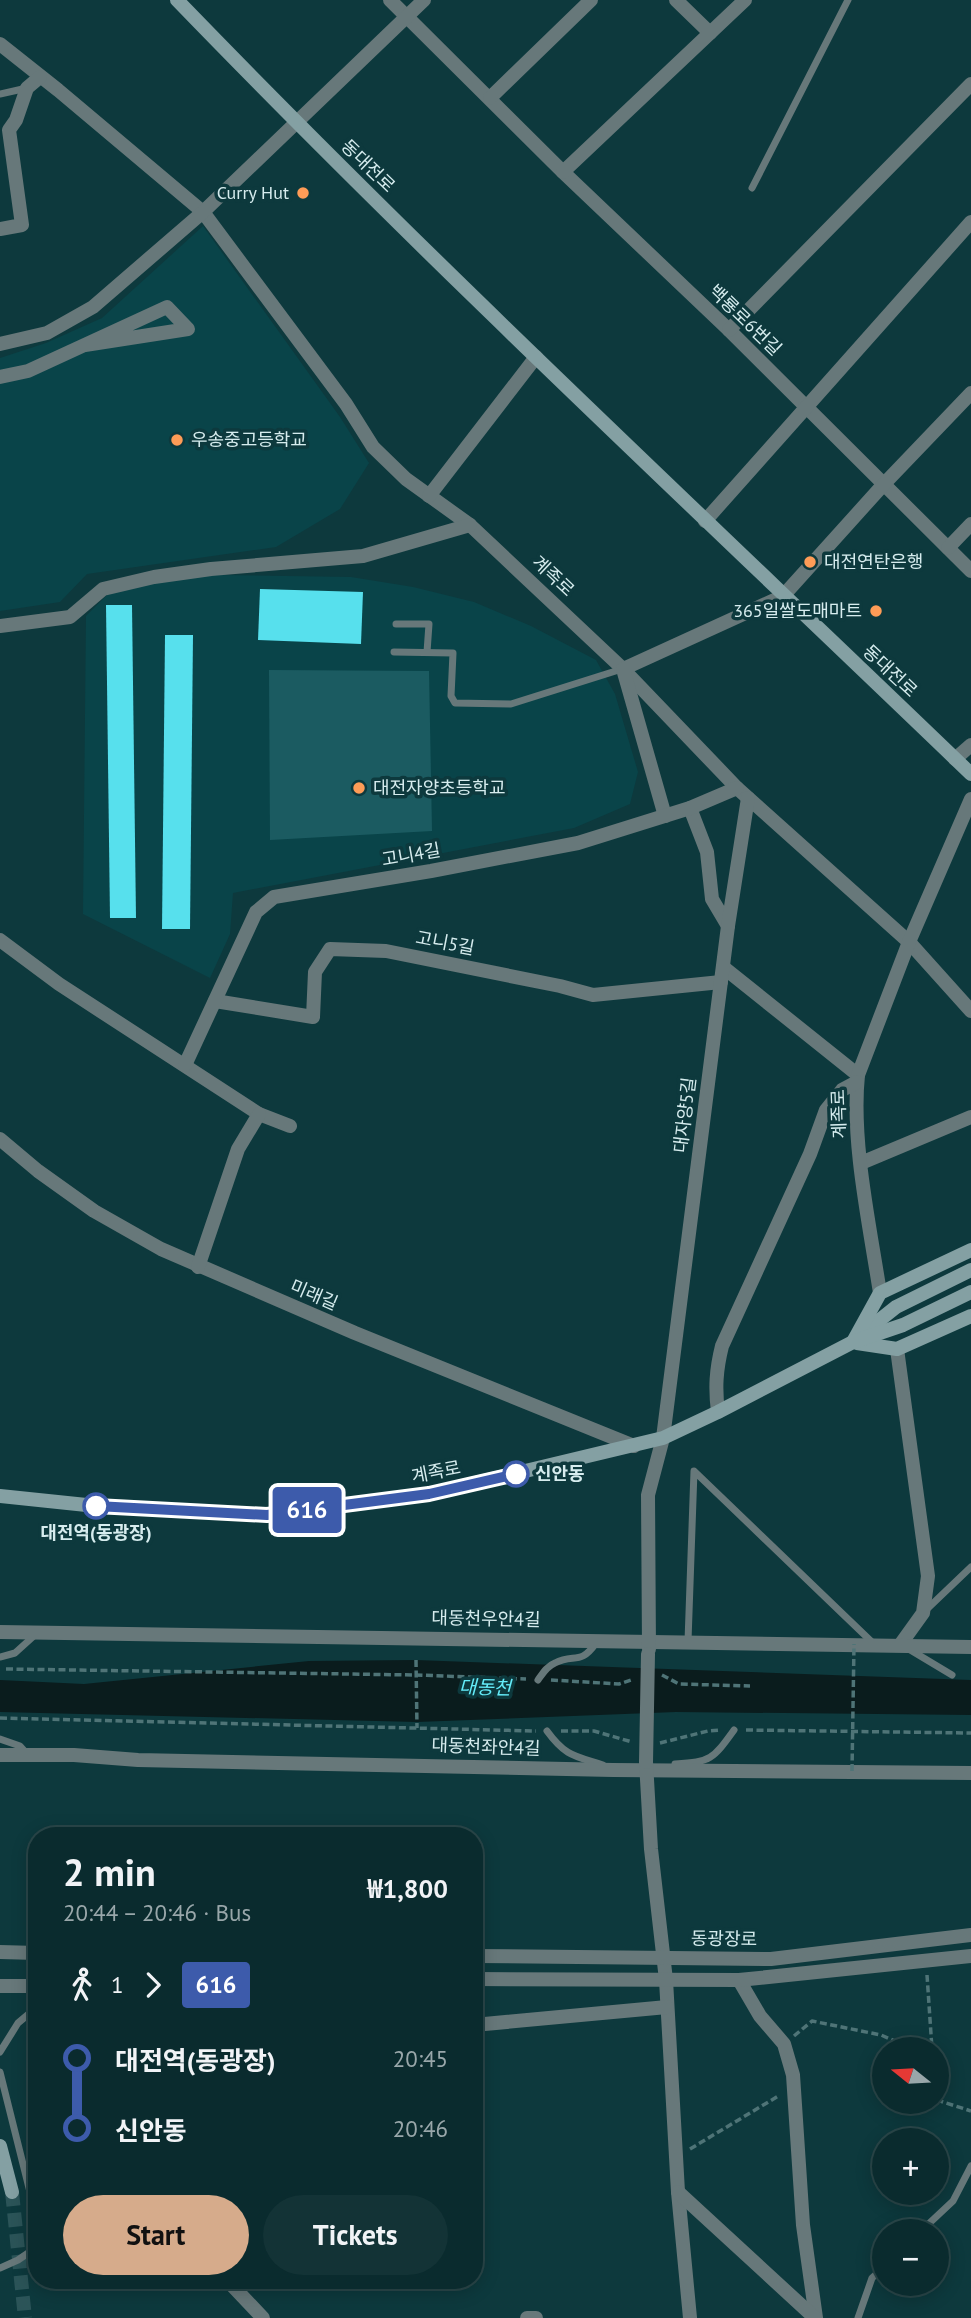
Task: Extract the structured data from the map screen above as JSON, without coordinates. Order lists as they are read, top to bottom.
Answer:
{
  "streets": {
    "main road": ["동대전로", "계족로"],
    "street": [
      "백룡로6번길",
      "고니4길",
      "고니5길",
      "대자양5길",
      "미래길",
      "대동천우안4길",
      "대동천좌안4길",
      "동광장로"
    ]
  },
  "crossings": [
    ["계족로", "고니4길"],
    ["계족로", "대자양5길"],
    ["계족로", "미래길"],
    ["고니4길", "고니5길"],
    ["고니4길", "대자양5길"],
    ["고니5길", "대자양5길"],
    ["대자양5길", "대동천우안4길"],
    ["대자양5길", "대동천좌안4길"],
    ["대자양5길", "동광장로"]
  ],
  "water": ["대동천"],
  "places": [
    "Curry Hut",
    "우송중고등학교",
    "대전연탄은행",
    "365일쌀도매마트",
    "대전자양초등학교",
    "신안동",
    "대전역(동광장)"
  ],
  "lines": ["bus line 616"],
  "north": "left",
  "page": {
    "on_map": "616",
    "heading": ["2 min", "20:44 – 20:46 · Bus", "₩1,800"],
    "legs": ["1", "616"],
    "list": [
      {
        "name": "대전역(동광장)",
        "value": "20:45"
      },
      {
        "name": "신안동",
        "value": "20:46"
      }
    ],
    "map_buttons": ["+", "−"],
    "buttons": ["Start", "Tickets"]
  }
}
